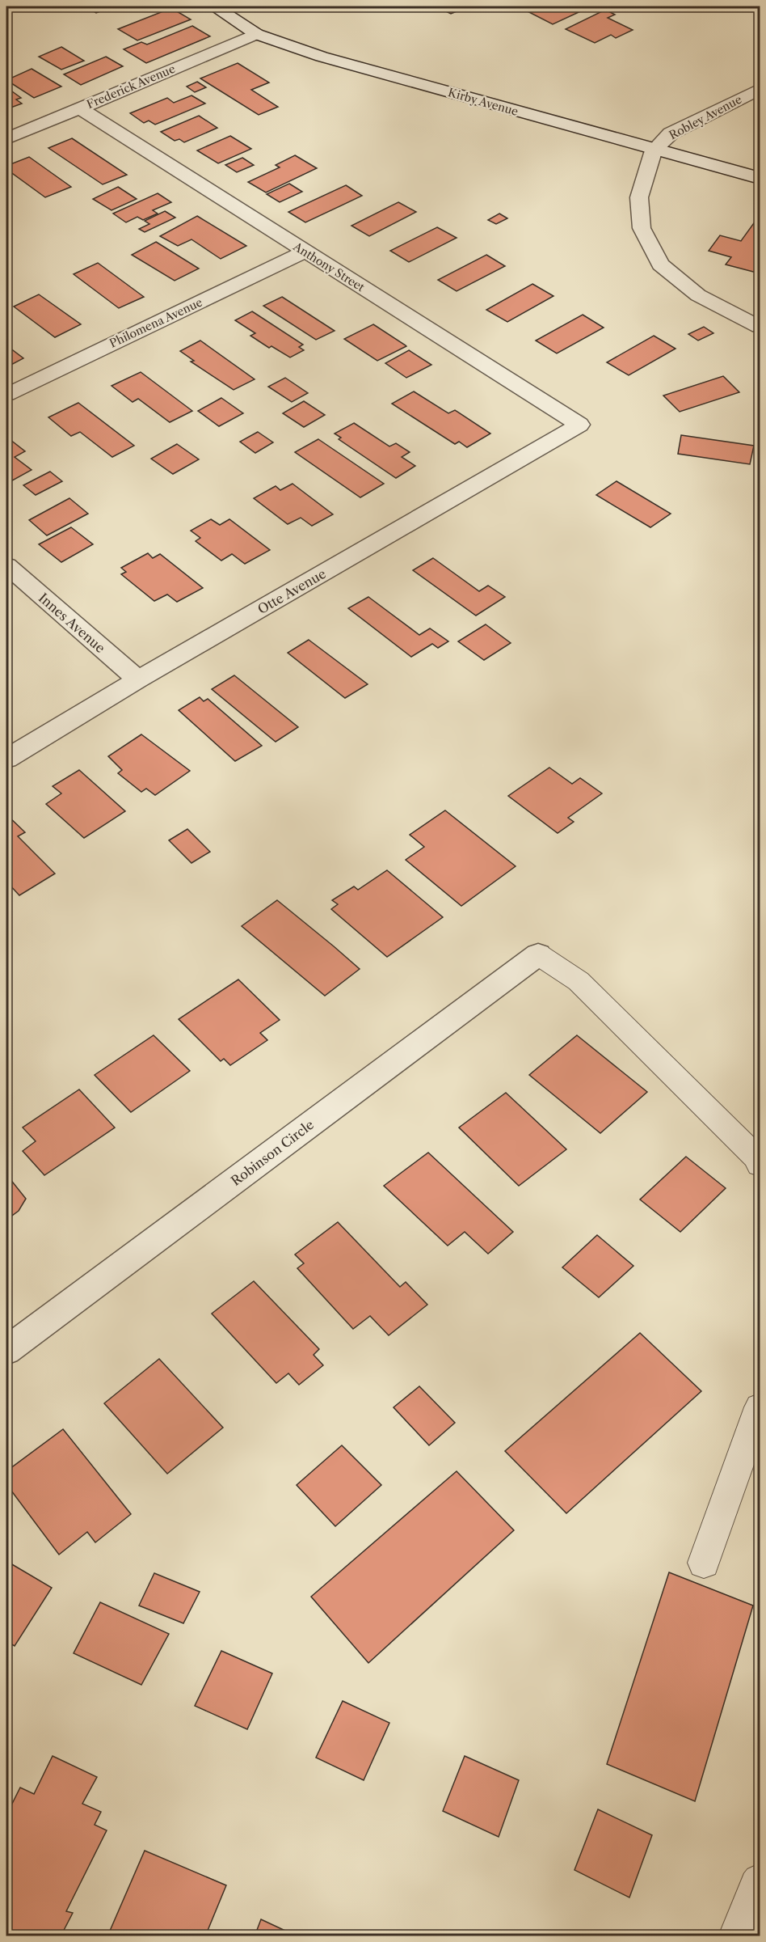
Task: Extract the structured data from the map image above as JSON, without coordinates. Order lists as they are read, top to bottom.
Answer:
{
  "streets": {
    "street": [
      "Frederick Avenue",
      "Kirby Avenue",
      "Robley Avenue",
      "Anthony Street",
      "Philomena Avenue",
      "Otte Avenue",
      "Innes Avenue",
      "Robinson Circle"
    ]
  },
  "crossings": [
    ["Frederick Avenue", "Kirby Avenue"],
    ["Frederick Avenue", "Anthony Street"],
    ["Kirby Avenue", "Robley Avenue"],
    ["Anthony Street", "Philomena Avenue"],
    ["Anthony Street", "Otte Avenue"],
    ["Otte Avenue", "Innes Avenue"]
  ]
}
